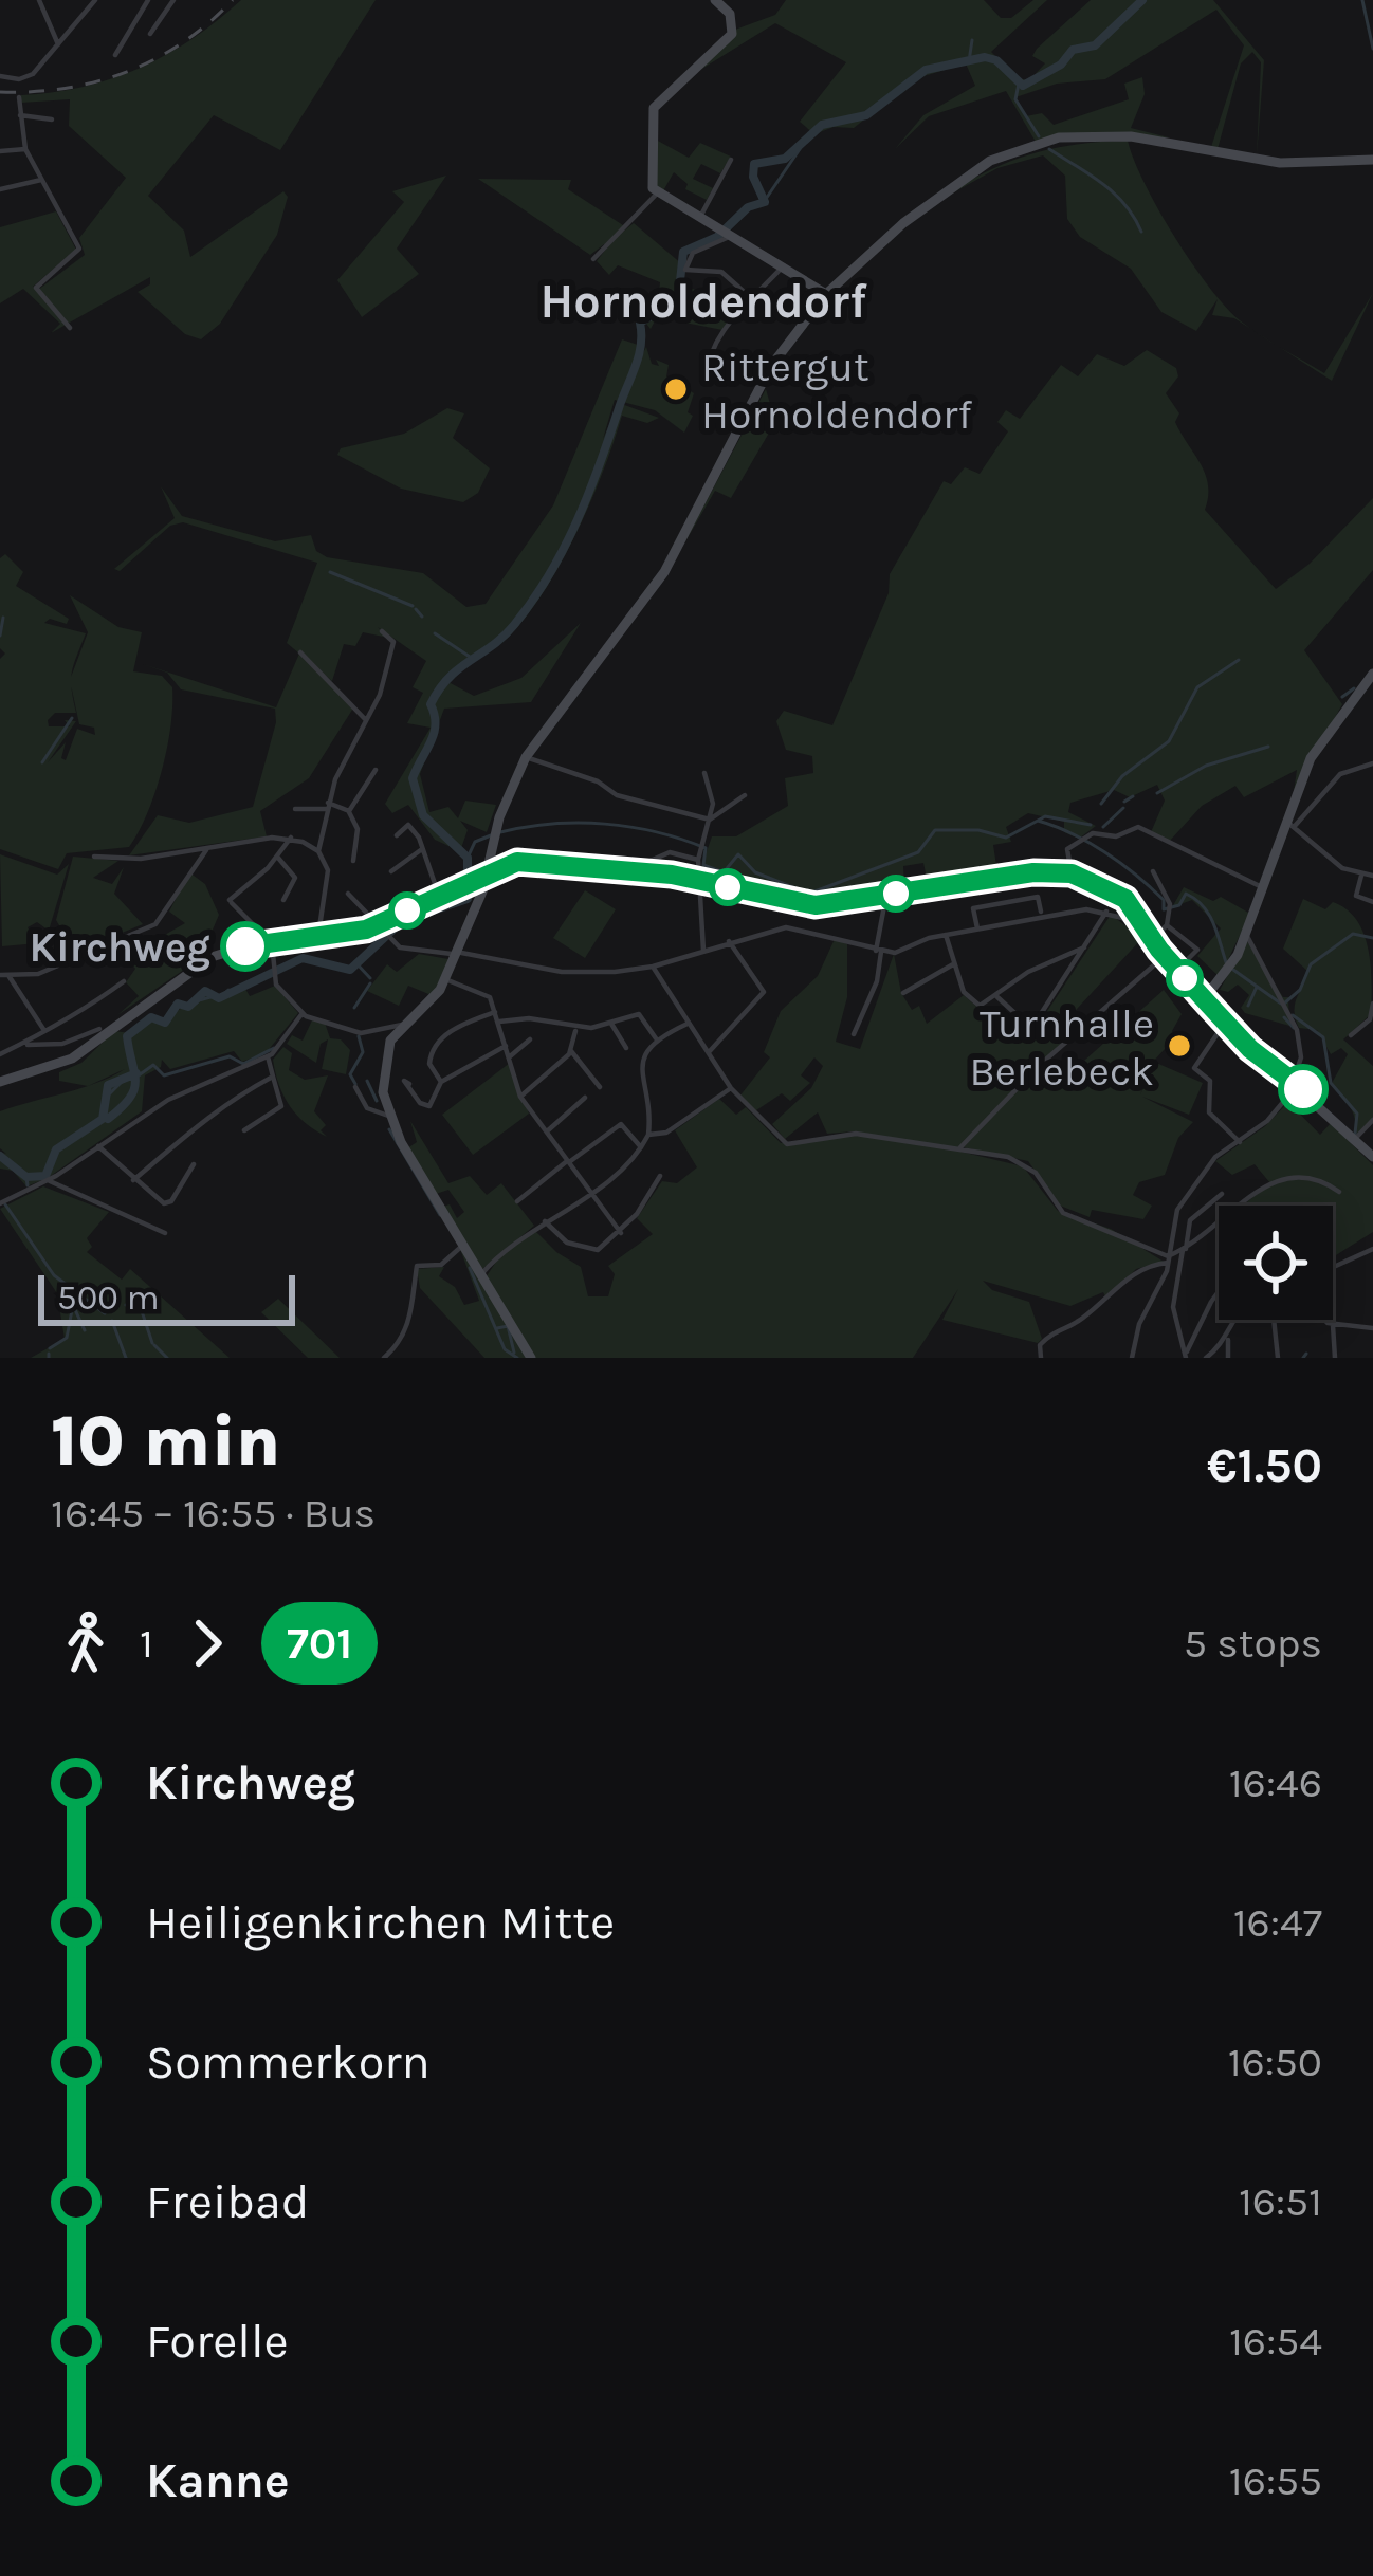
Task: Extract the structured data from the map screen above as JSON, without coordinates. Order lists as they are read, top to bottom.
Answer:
{
  "districts": ["Hornoldendorf"],
  "places": ["Rittergut Hornoldendorf", "Kirchweg", "Turnhalle Berlebeck"],
  "lines": ["bus line 701"],
  "scale_bar": "500 m",
  "page": {
    "scale": "500 m",
    "heading": ["10 min", "16:45 – 16:55 · Bus", "€1.50"],
    "legs": ["1", "701", "5 stops"],
    "list": [
      {
        "name": "Kirchweg",
        "value": "16:46"
      },
      {
        "name": "Heiligenkirchen Mitte",
        "value": "16:47"
      },
      {
        "name": "Sommerkorn",
        "value": "16:50"
      },
      {
        "name": "Freibad",
        "value": "16:51"
      },
      {
        "name": "Forelle",
        "value": "16:54"
      },
      {
        "name": "Kanne",
        "value": "16:55"
      }
    ]
  }
}
